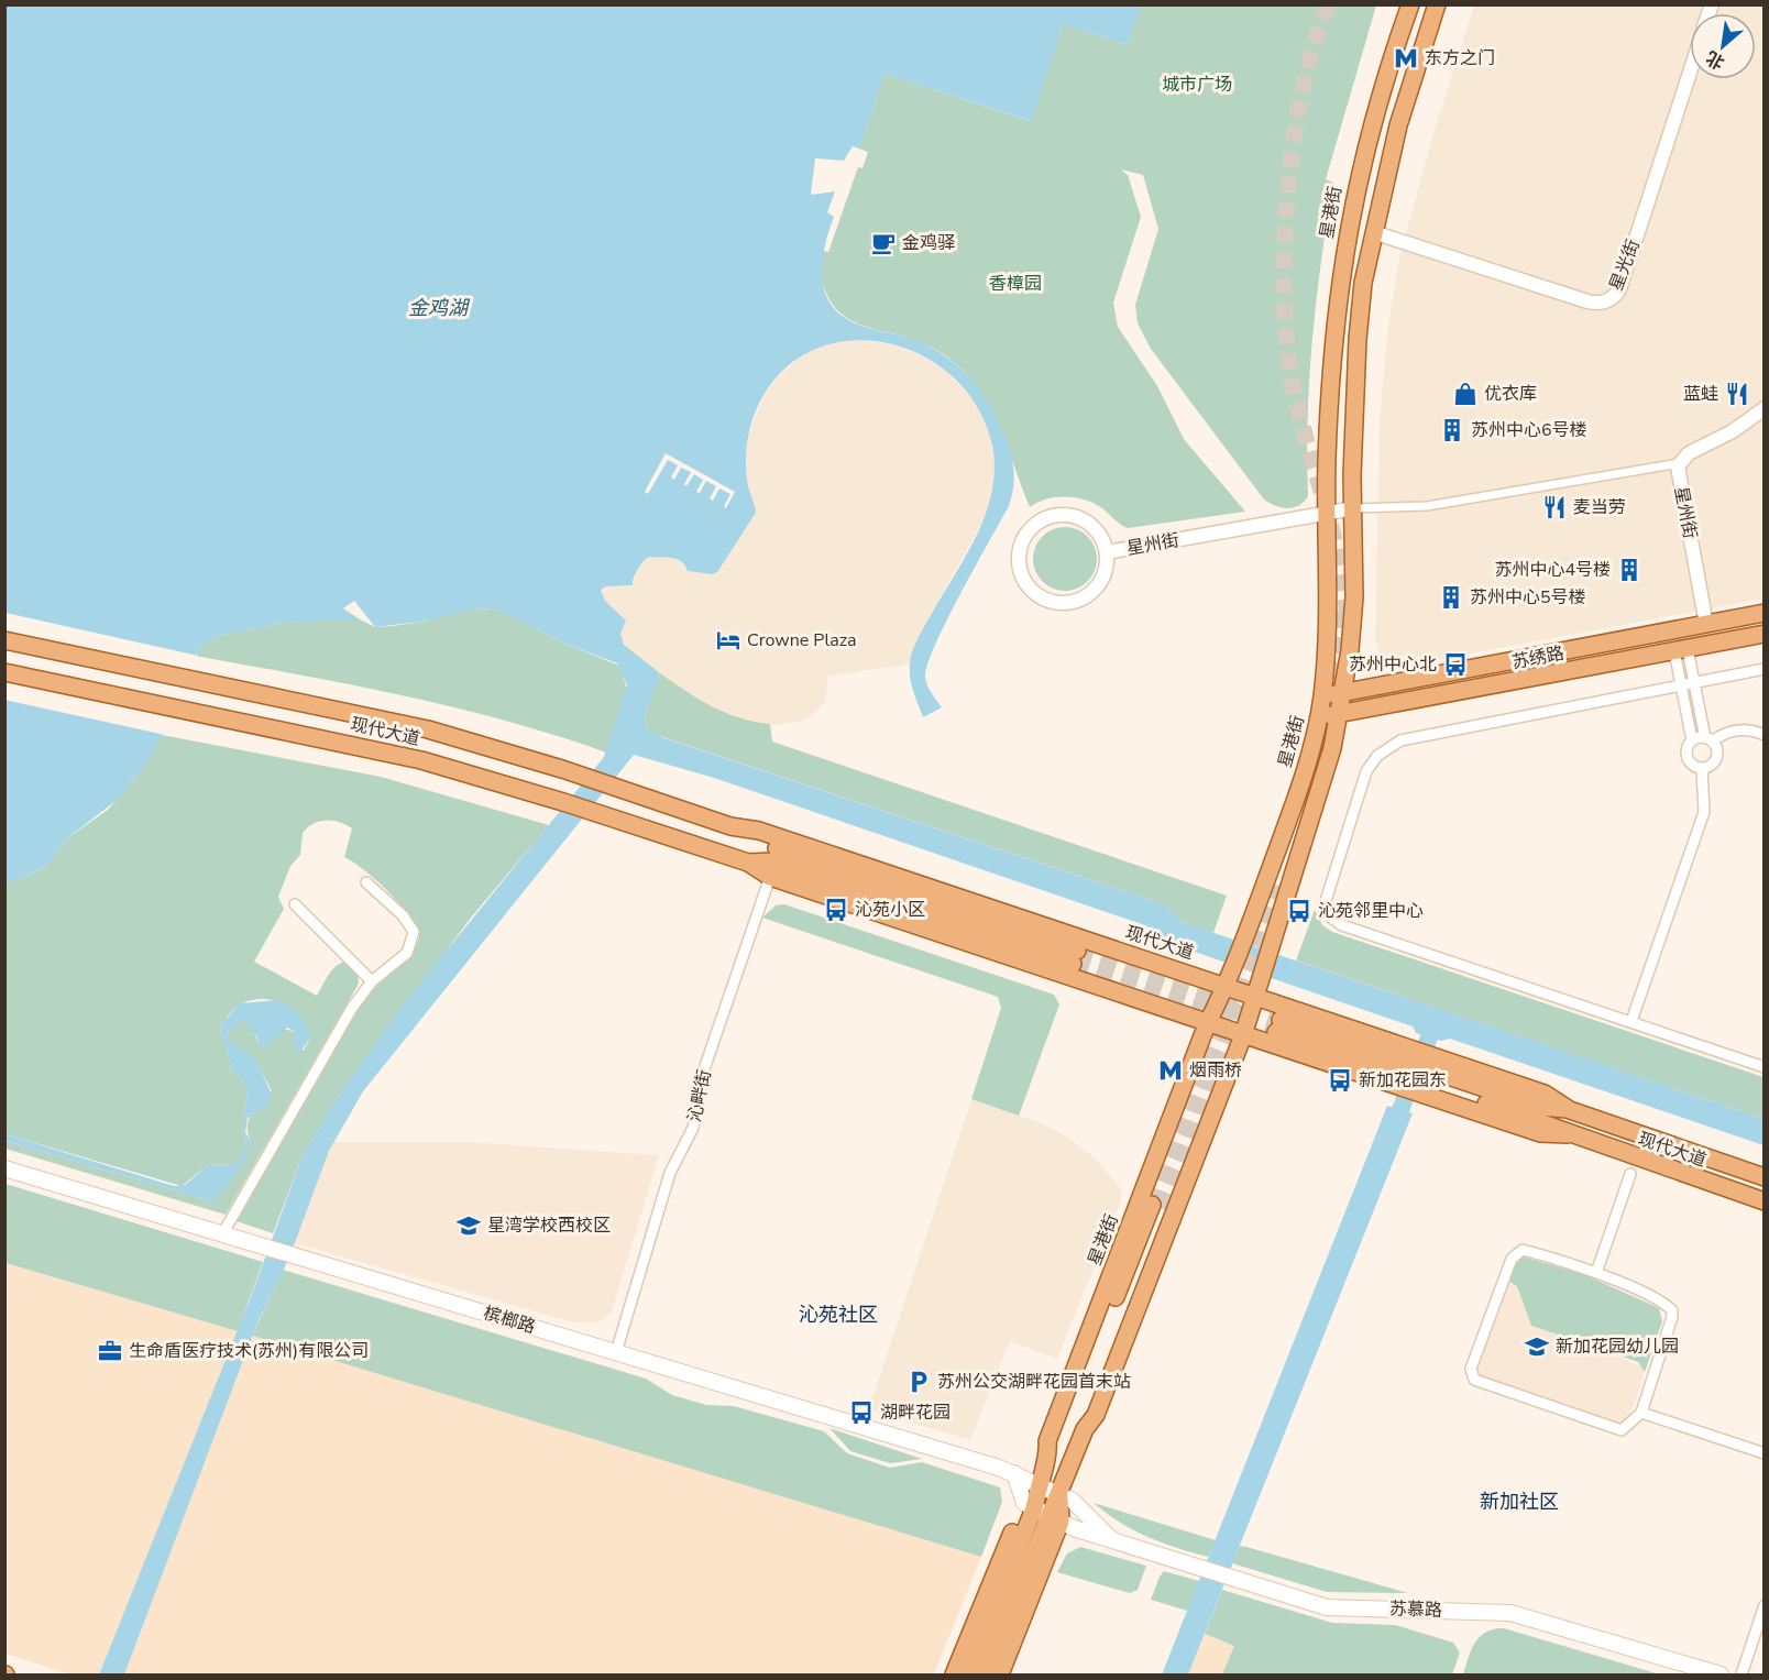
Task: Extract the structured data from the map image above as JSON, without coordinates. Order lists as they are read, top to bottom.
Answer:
{
  "streets": {
    "main road": [
      "星港街",
      "苏绣路",
      "现代大道",
      "槟榔路",
      "苏慕路"
    ],
    "street": ["星光街", "星州街", "沁畔街"]
  },
  "crossings": [
    ["星港街", "星光街"],
    ["星港街", "星州街"],
    ["星港街", "苏绣路"],
    ["星港街", "现代大道"],
    ["星港街", "苏慕路"],
    ["星州街", "苏绣路"],
    ["现代大道", "沁畔街"],
    ["沁畔街", "槟榔路"],
    ["槟榔路", "苏慕路"]
  ],
  "districts": ["沁苑社区", "新加社区"],
  "water": ["金鸡湖"],
  "parks": ["城市广场", "香樟园"],
  "places": {
    "metro station": ["东方之门", "烟雨桥"],
    "cafe": ["金鸡驿"],
    "shop": ["优衣库"],
    "restaurant": ["蓝蛙", "麦当劳"],
    "building": ["苏州中心6号楼", "苏州中心4号楼", "苏州中心5号楼"],
    "hotel": ["Crowne Plaza"],
    "bus stop": [
      "苏州中心北",
      "沁苑小区",
      "沁苑邻里中心",
      "新加花园东",
      "湖畔花园"
    ],
    "school or university": ["星湾学校西校区", "新加花园幼儿园"],
    "office": ["生命盾医疗技术(苏州)有限公司"],
    "parking": ["苏州公交湖畔花园首末站"]
  },
  "north": "bottom left"
}
